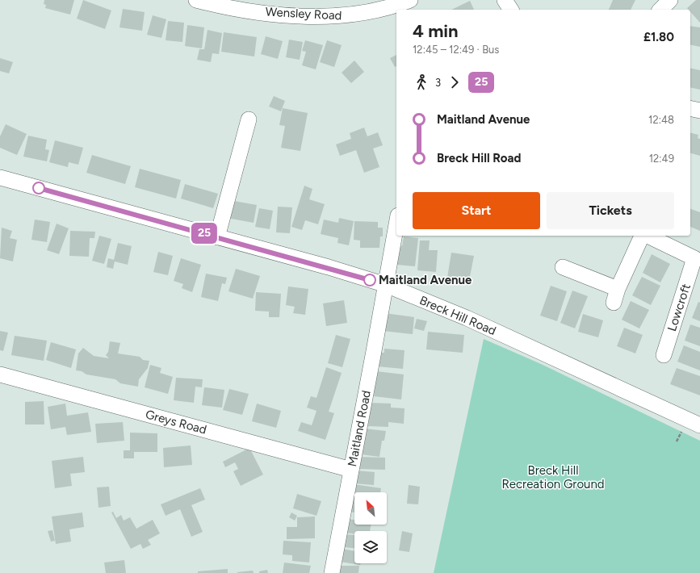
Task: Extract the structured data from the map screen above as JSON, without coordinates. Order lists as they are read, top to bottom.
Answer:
{
  "streets": {
    "street": [
      "Wensley Road",
      "Lowcroft",
      "Breck Hill Road",
      "Greys Road",
      "Maitland Road"
    ]
  },
  "crossings": [
    ["Breck Hill Road", "Maitland Road"],
    ["Greys Road", "Maitland Road"]
  ],
  "parks": ["Breck Hill Recreation Ground"],
  "places": ["Maitland Avenue"],
  "lines": ["bus line 25"],
  "north": "top left",
  "page": {
    "on_map": "25",
    "heading": ["4 min", "12:45 – 12:49 · Bus", "£1.80"],
    "legs": ["3", "25"],
    "list": [
      {
        "name": "Maitland Avenue",
        "value": "12:48"
      },
      {
        "name": "Breck Hill Road",
        "value": "12:49"
      }
    ],
    "buttons": ["Start", "Tickets"]
  }
}
